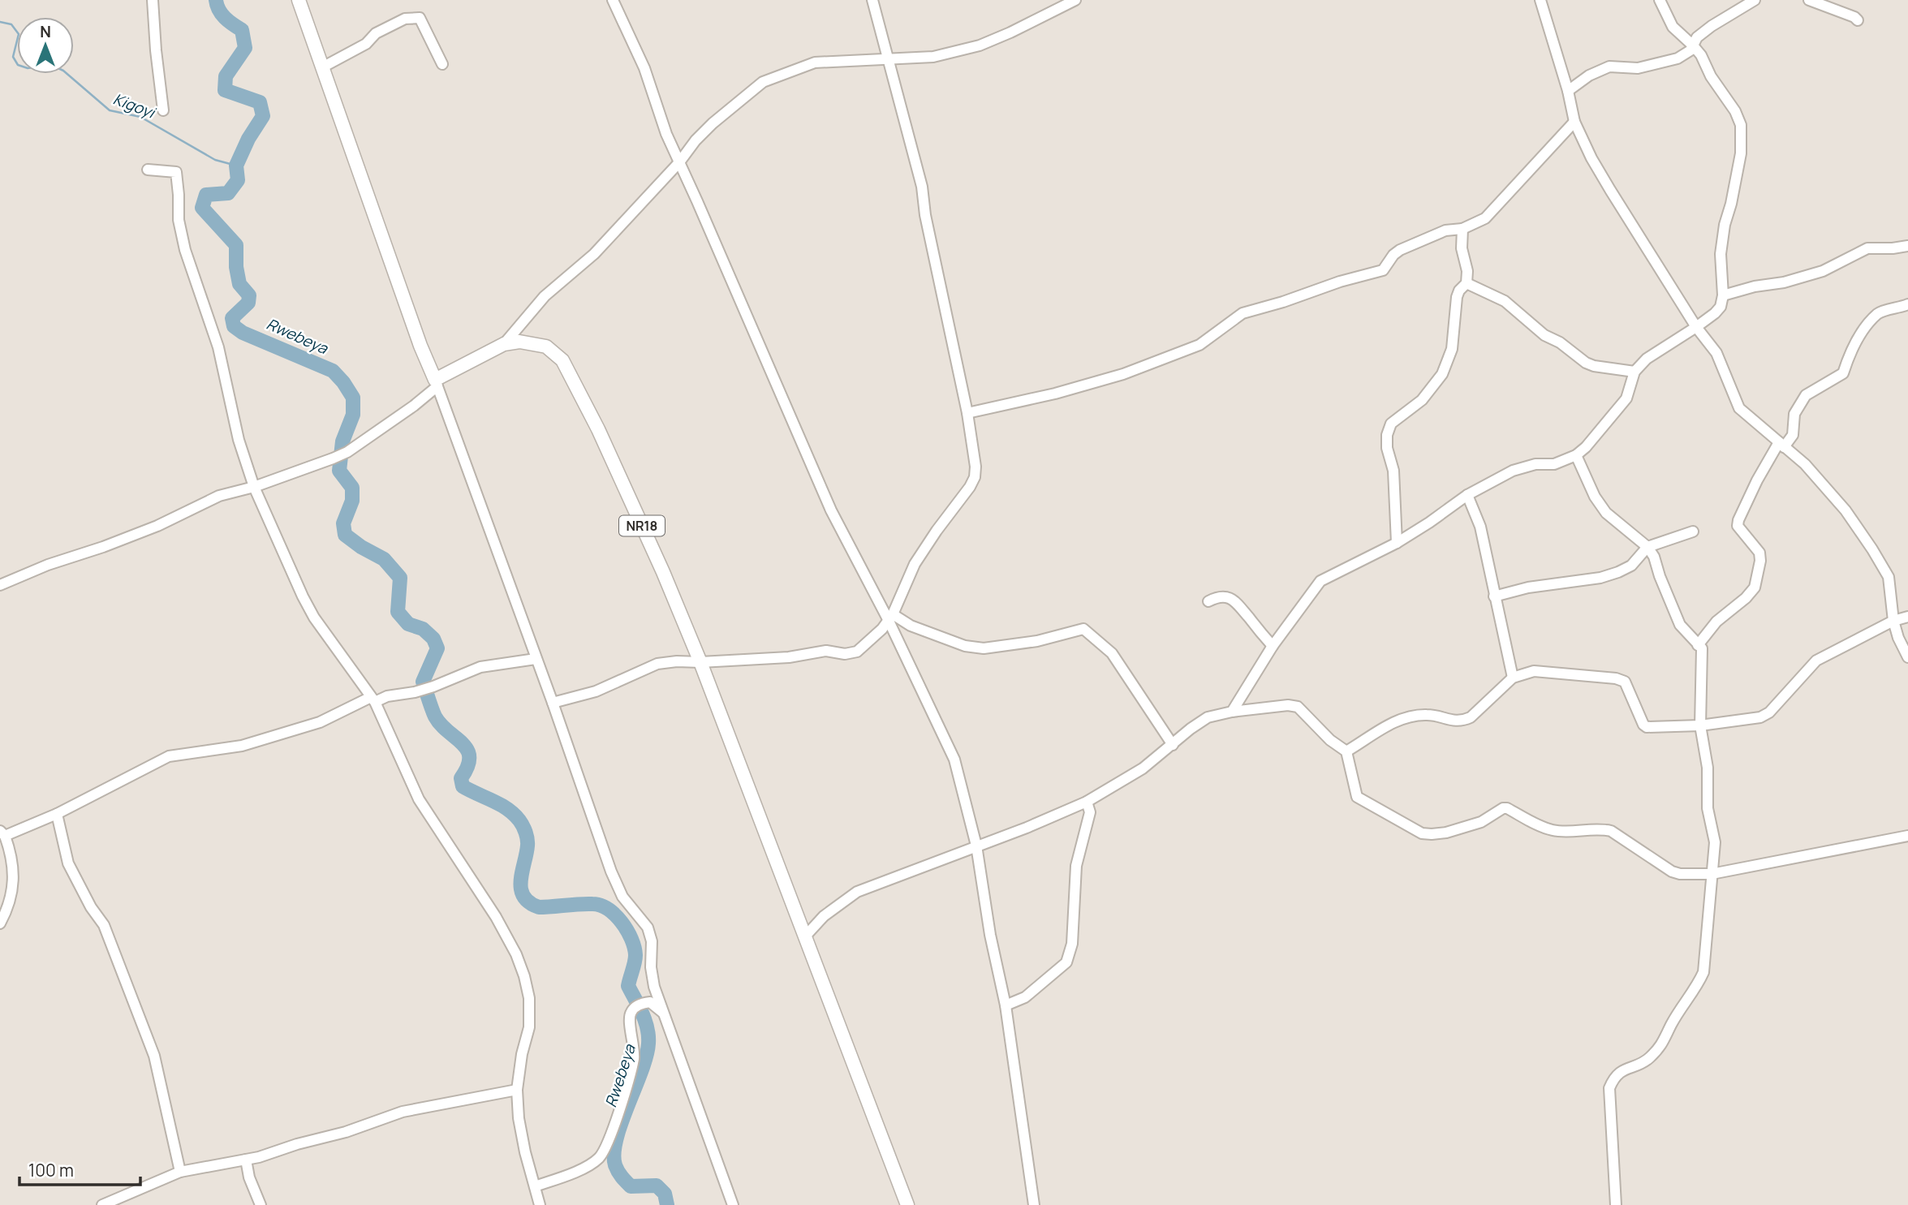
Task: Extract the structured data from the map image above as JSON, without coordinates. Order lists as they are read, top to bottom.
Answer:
{
  "streets": {
    "main road": ["NR18"]
  },
  "water": ["Kigoyi", "Rwebeya"],
  "scale_bar": "100 m",
  "north": "top"
}
